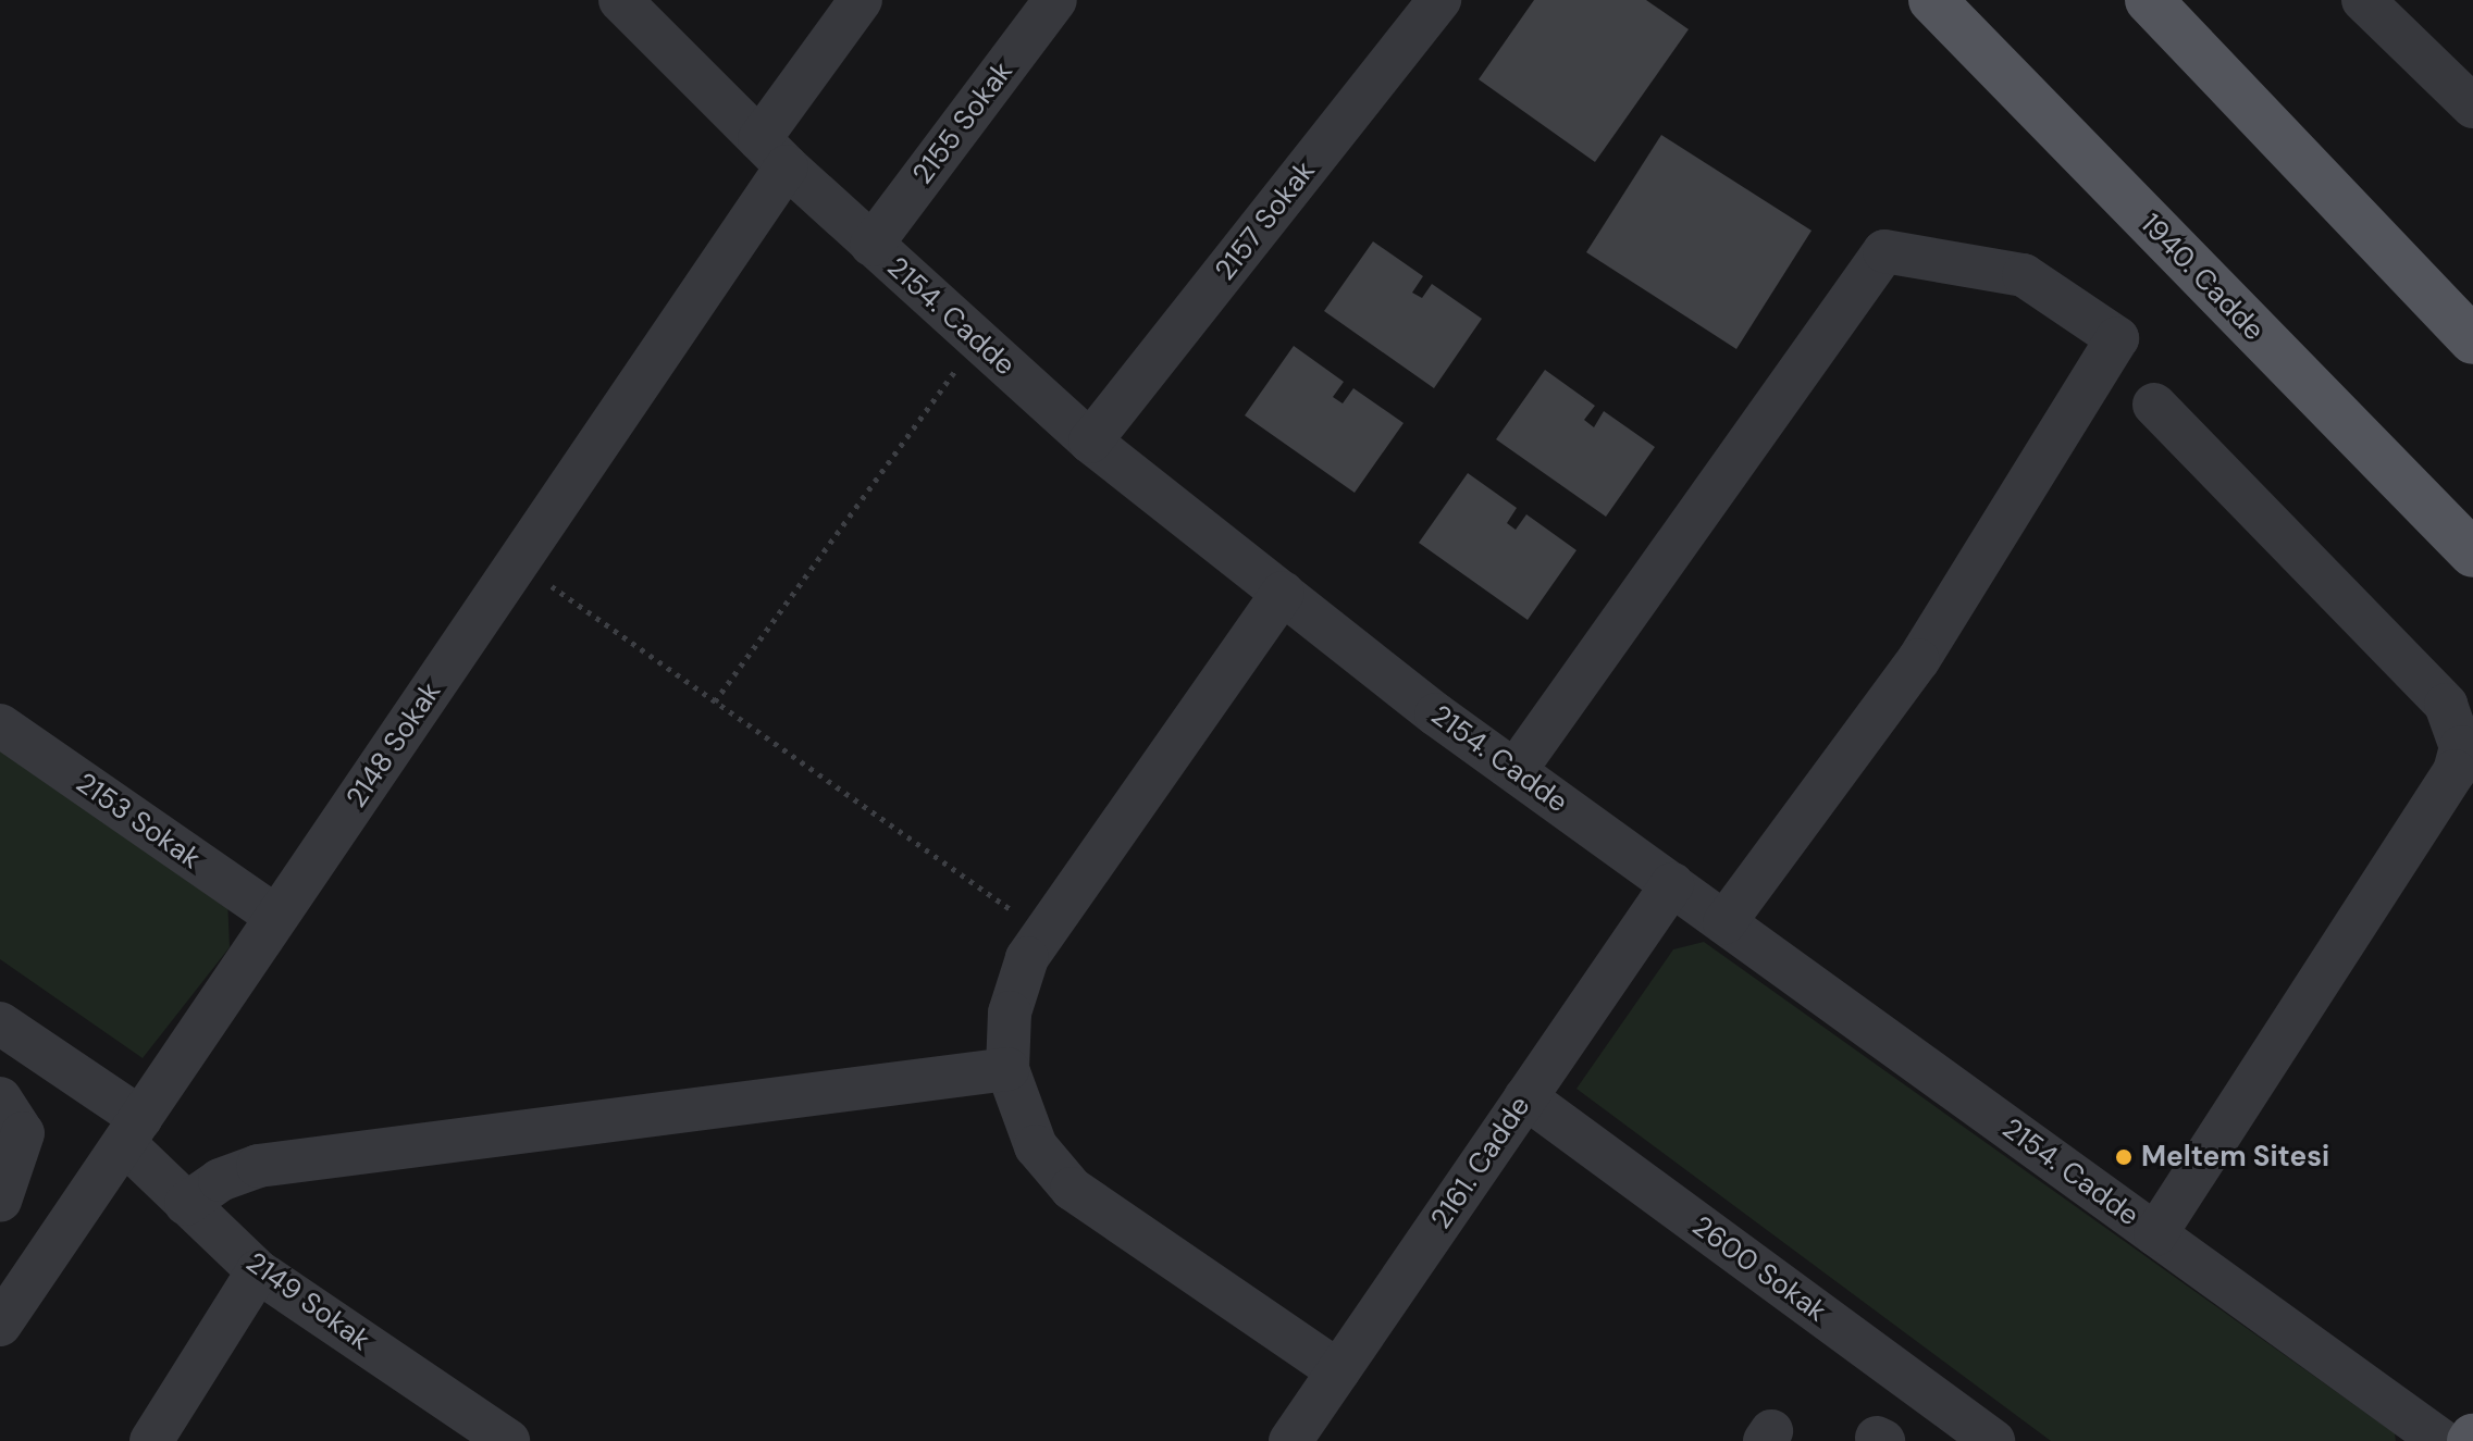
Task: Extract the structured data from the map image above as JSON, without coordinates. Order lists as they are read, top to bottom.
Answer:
{
  "streets": {
    "main road": ["1940. Cadde"],
    "street": [
      "2155 Sokak",
      "2157 Sokak",
      "2154. Cadde",
      "2148 Sokak",
      "2153 Sokak",
      "2161. Cadde",
      "2600 Sokak",
      "2149 Sokak"
    ]
  },
  "crossings": [
    ["2155 Sokak", "2154. Cadde"],
    ["2157 Sokak", "2154. Cadde"],
    ["2154. Cadde", "2148 Sokak"],
    ["2154. Cadde", "2161. Cadde"],
    ["2148 Sokak", "2153 Sokak"],
    ["2148 Sokak", "2149 Sokak"],
    ["2161. Cadde", "2600 Sokak"]
  ],
  "places": ["Meltem Sitesi"]
}
